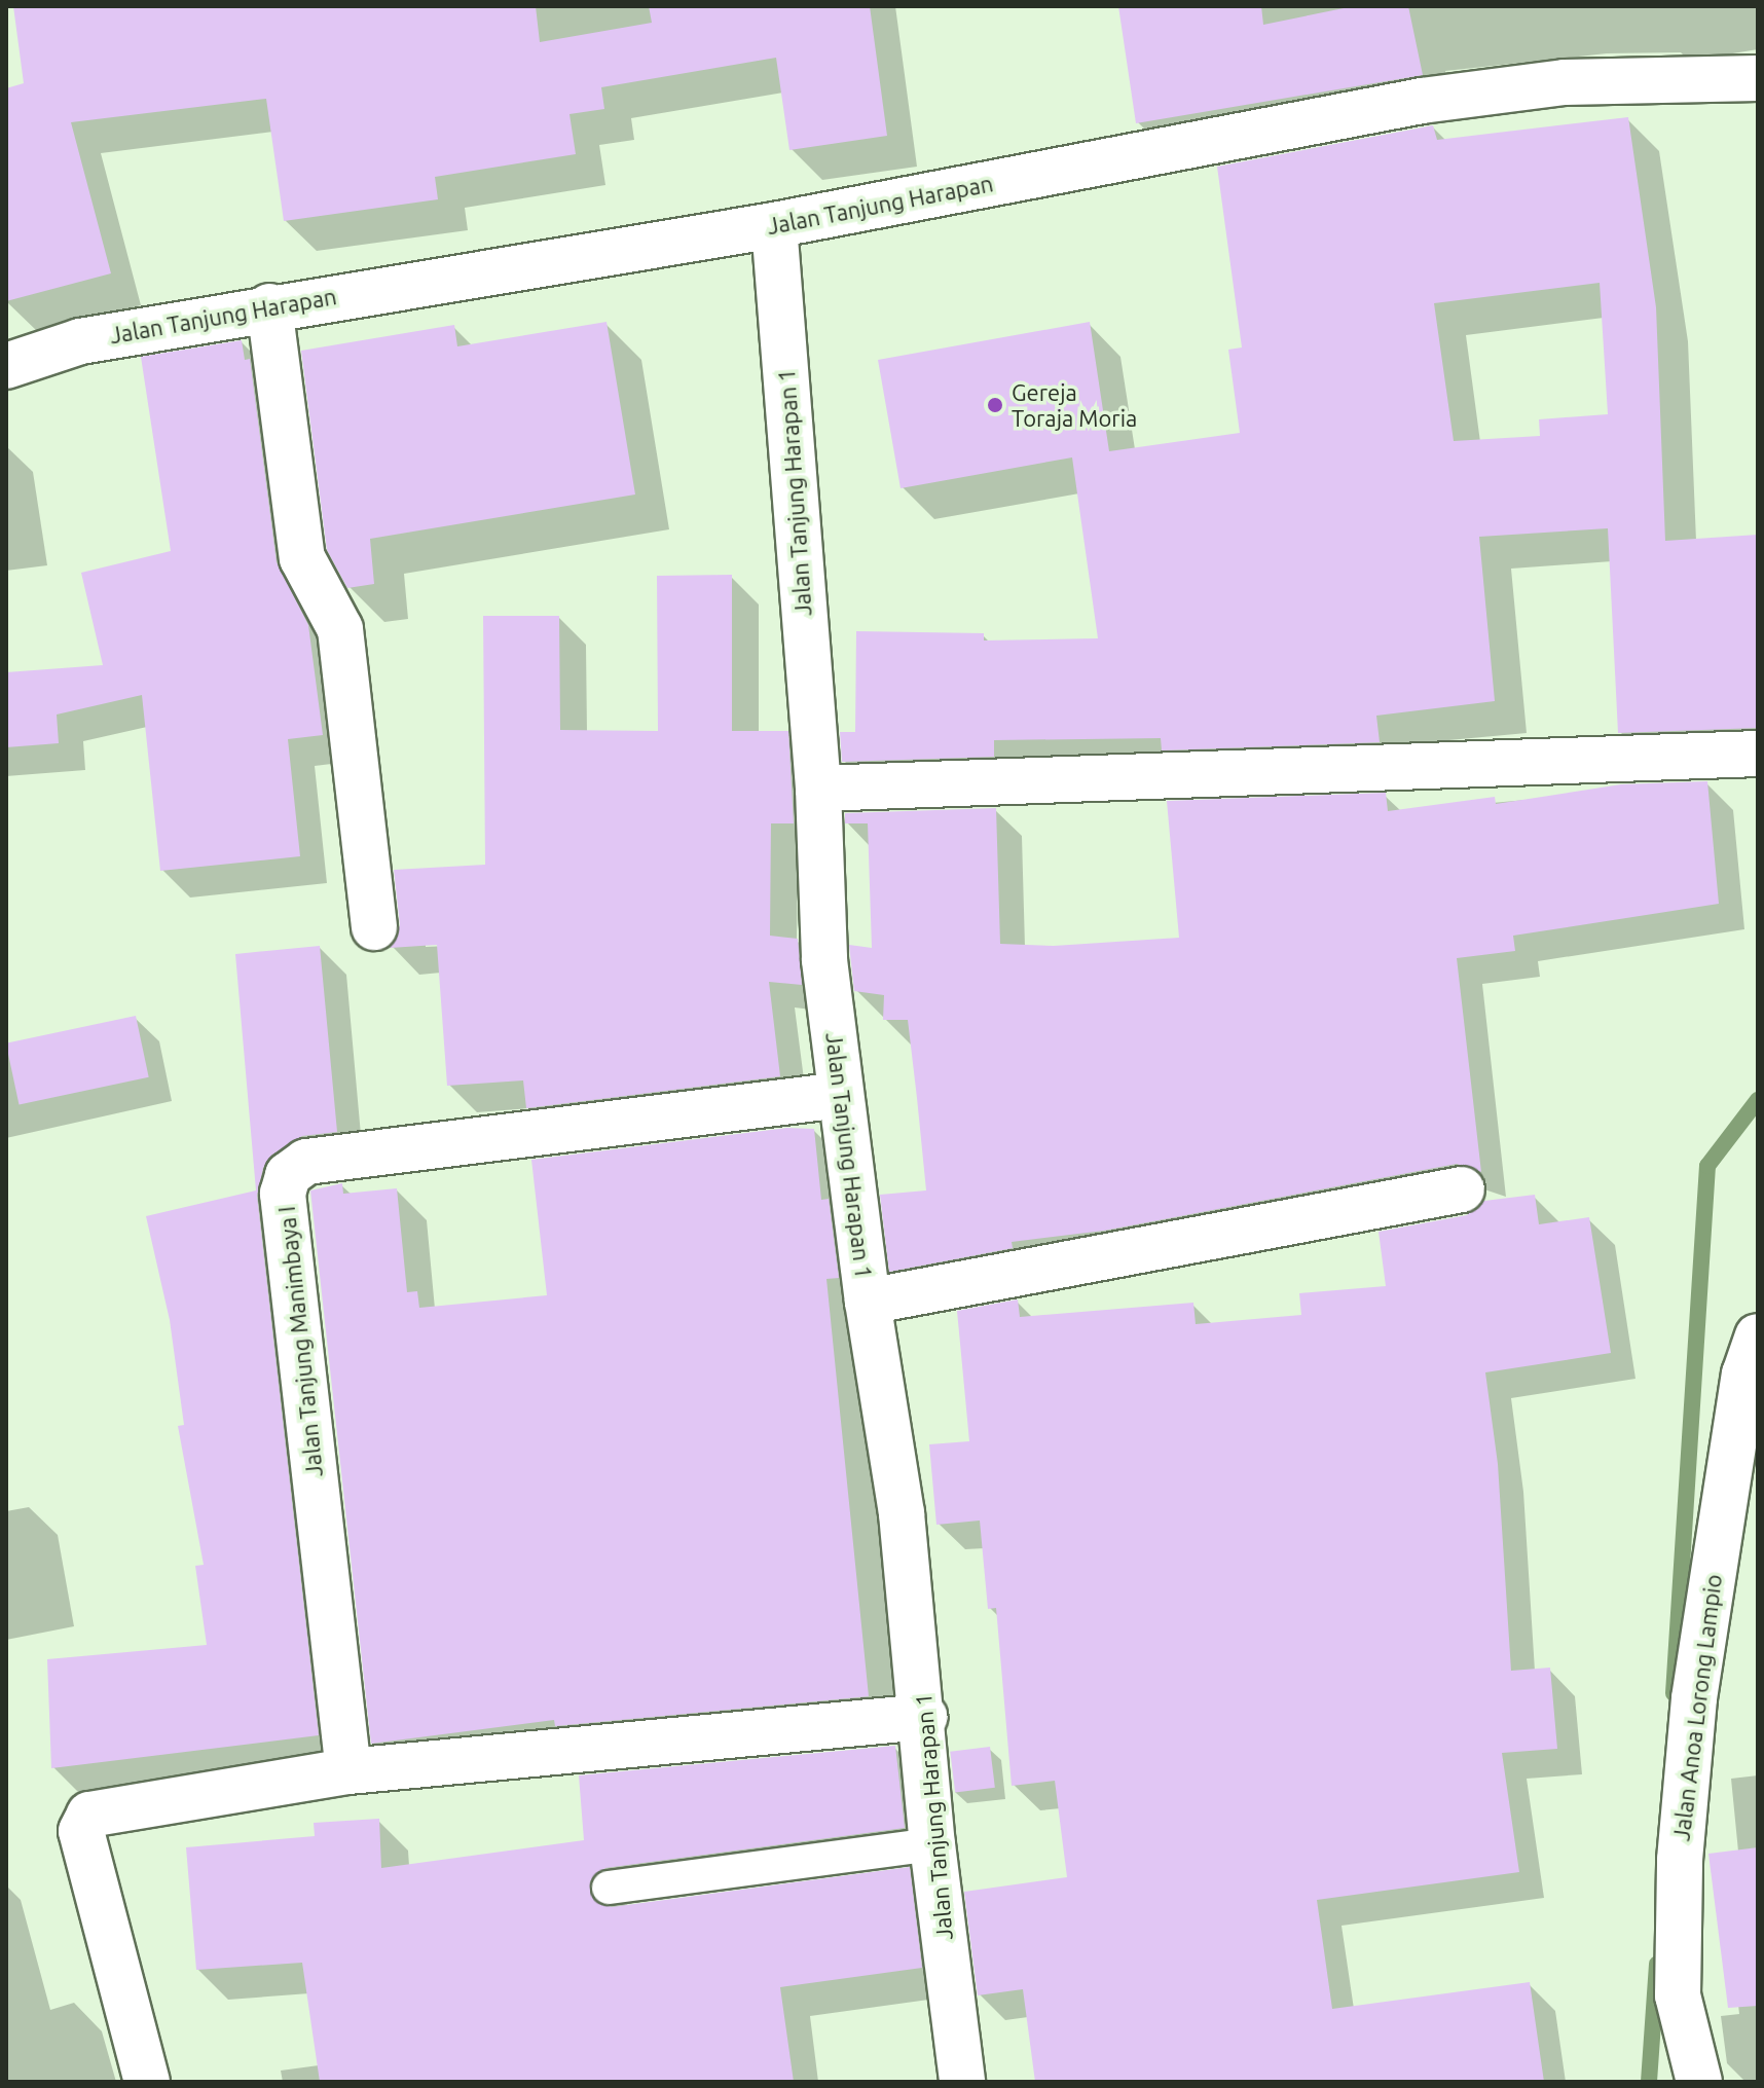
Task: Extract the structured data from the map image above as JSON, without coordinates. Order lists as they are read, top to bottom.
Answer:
{
  "streets": {
    "street": [
      "Jalan Tanjung Harapan",
      "Jalan Tanjung Harapan 1",
      "Jalan Tanjung Manimbaya I",
      "Jalan Anoa Lorong Lampio"
    ]
  },
  "crossings": [
    ["Jalan Tanjung Harapan", "Jalan Tanjung Harapan 1"],
    ["Jalan Tanjung Harapan 1", "Jalan Tanjung Manimbaya I"]
  ],
  "places": ["Gereja Toraja Moria"]
}
